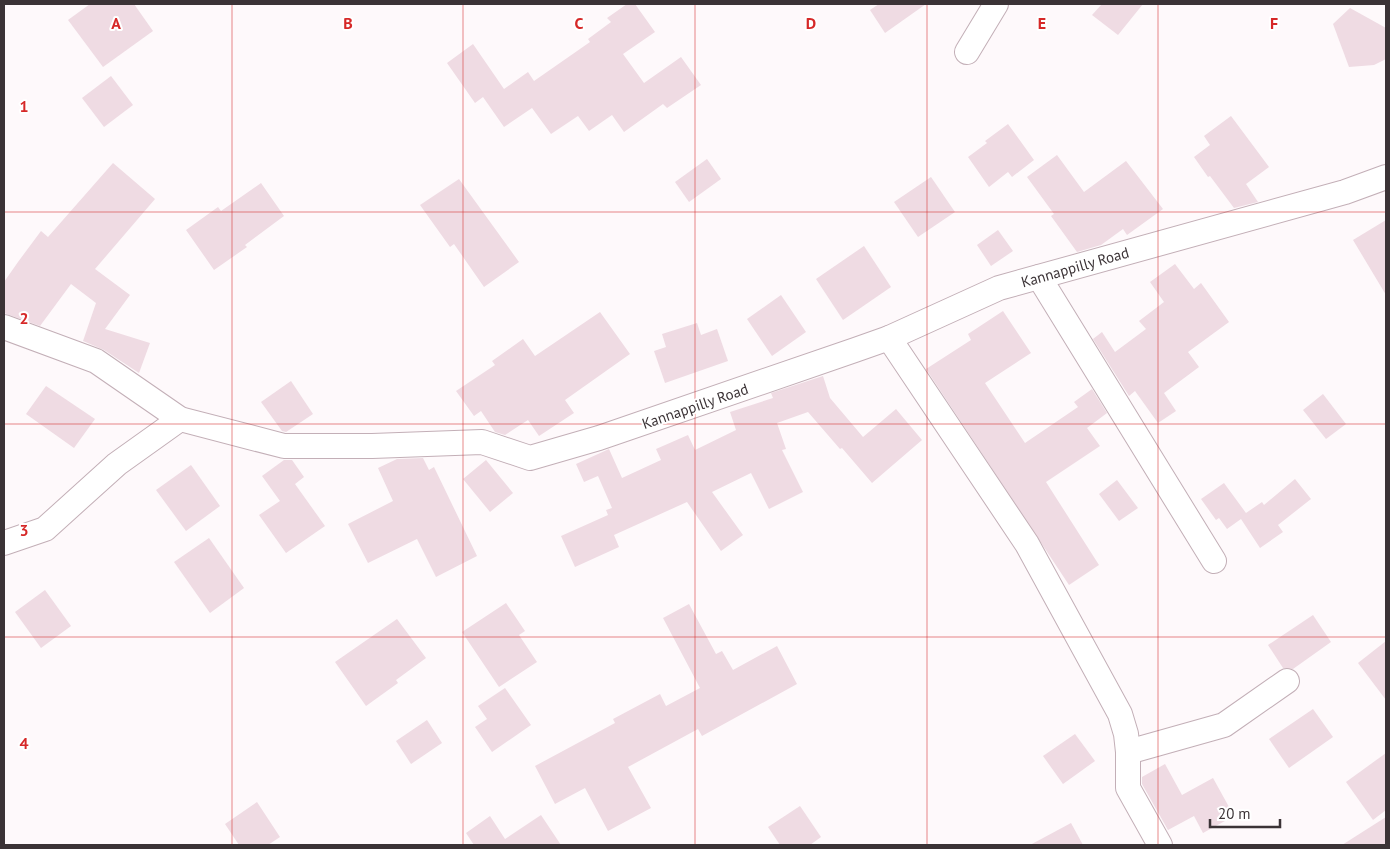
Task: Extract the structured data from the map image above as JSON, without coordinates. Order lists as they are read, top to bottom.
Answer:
{
  "streets": {
    "street": ["Kannappilly Road"]
  },
  "scale_bar": "20 m",
  "grid": {
    "columns": [
      "A",
      "B",
      "C",
      "D",
      "E",
      "F"
    ],
    "rows": [
      "1",
      "2",
      "3",
      "4"
    ]
  }
}
